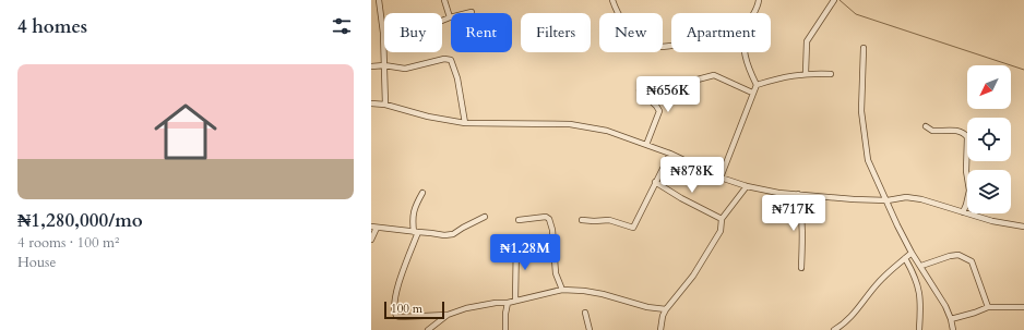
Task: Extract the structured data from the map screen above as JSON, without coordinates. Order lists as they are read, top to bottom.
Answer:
{
  "scale_bar": "100 m",
  "north": "bottom left",
  "page": {
    "heading": "4 homes",
    "chip": [
      "Buy",
      "Rent",
      "Filters",
      "New",
      "Apartment"
    ],
    "list": [
      {
        "name": "₦1,280,000/mo",
        "note": "4 rooms · 100 m² · House"
      }
    ],
    "price": [
      "₦656K",
      "₦878K",
      "₦717K",
      "₦1.28M"
    ],
    "scale": "100 m"
  }
}
